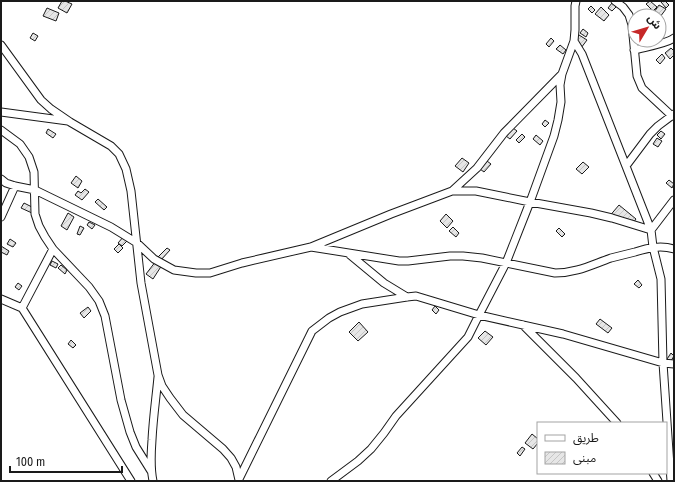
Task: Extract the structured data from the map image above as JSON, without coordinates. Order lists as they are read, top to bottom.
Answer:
{
  "legend": ["طريق", "مبنى"],
  "scale_bar": "100 m",
  "north": "top right"
}
